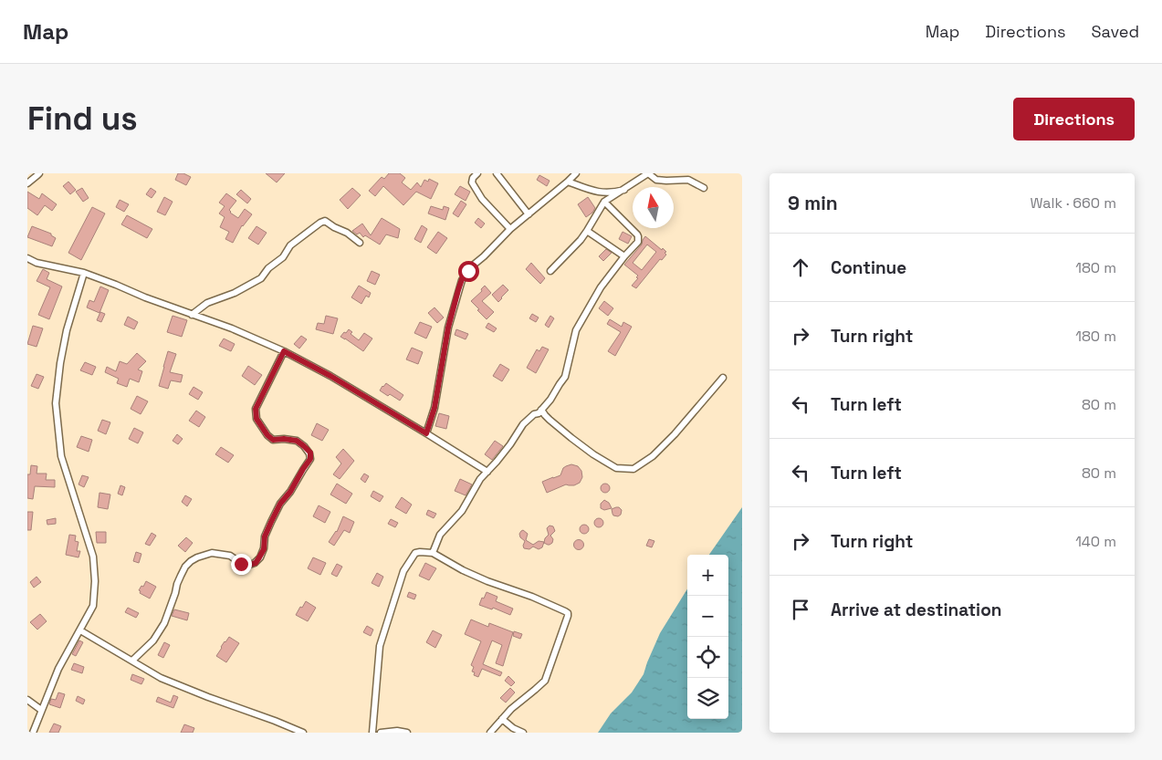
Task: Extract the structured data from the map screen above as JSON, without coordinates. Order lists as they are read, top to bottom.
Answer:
{
  "north": "top",
  "page": {
    "header": "Map",
    "nav": ["Map", "Directions", "Saved"],
    "buttons": "Directions",
    "title": "Find us",
    "heading": ["9 min", "Walk · 660 m"],
    "list": [
      ["Continue", "180 m"],
      ["Turn right", "180 m"],
      ["Turn left", "80 m"],
      ["Turn left", "80 m"],
      ["Turn right", "140 m"],
      "Arrive at destination"
    ],
    "map_buttons": ["+", "−"]
  }
}
